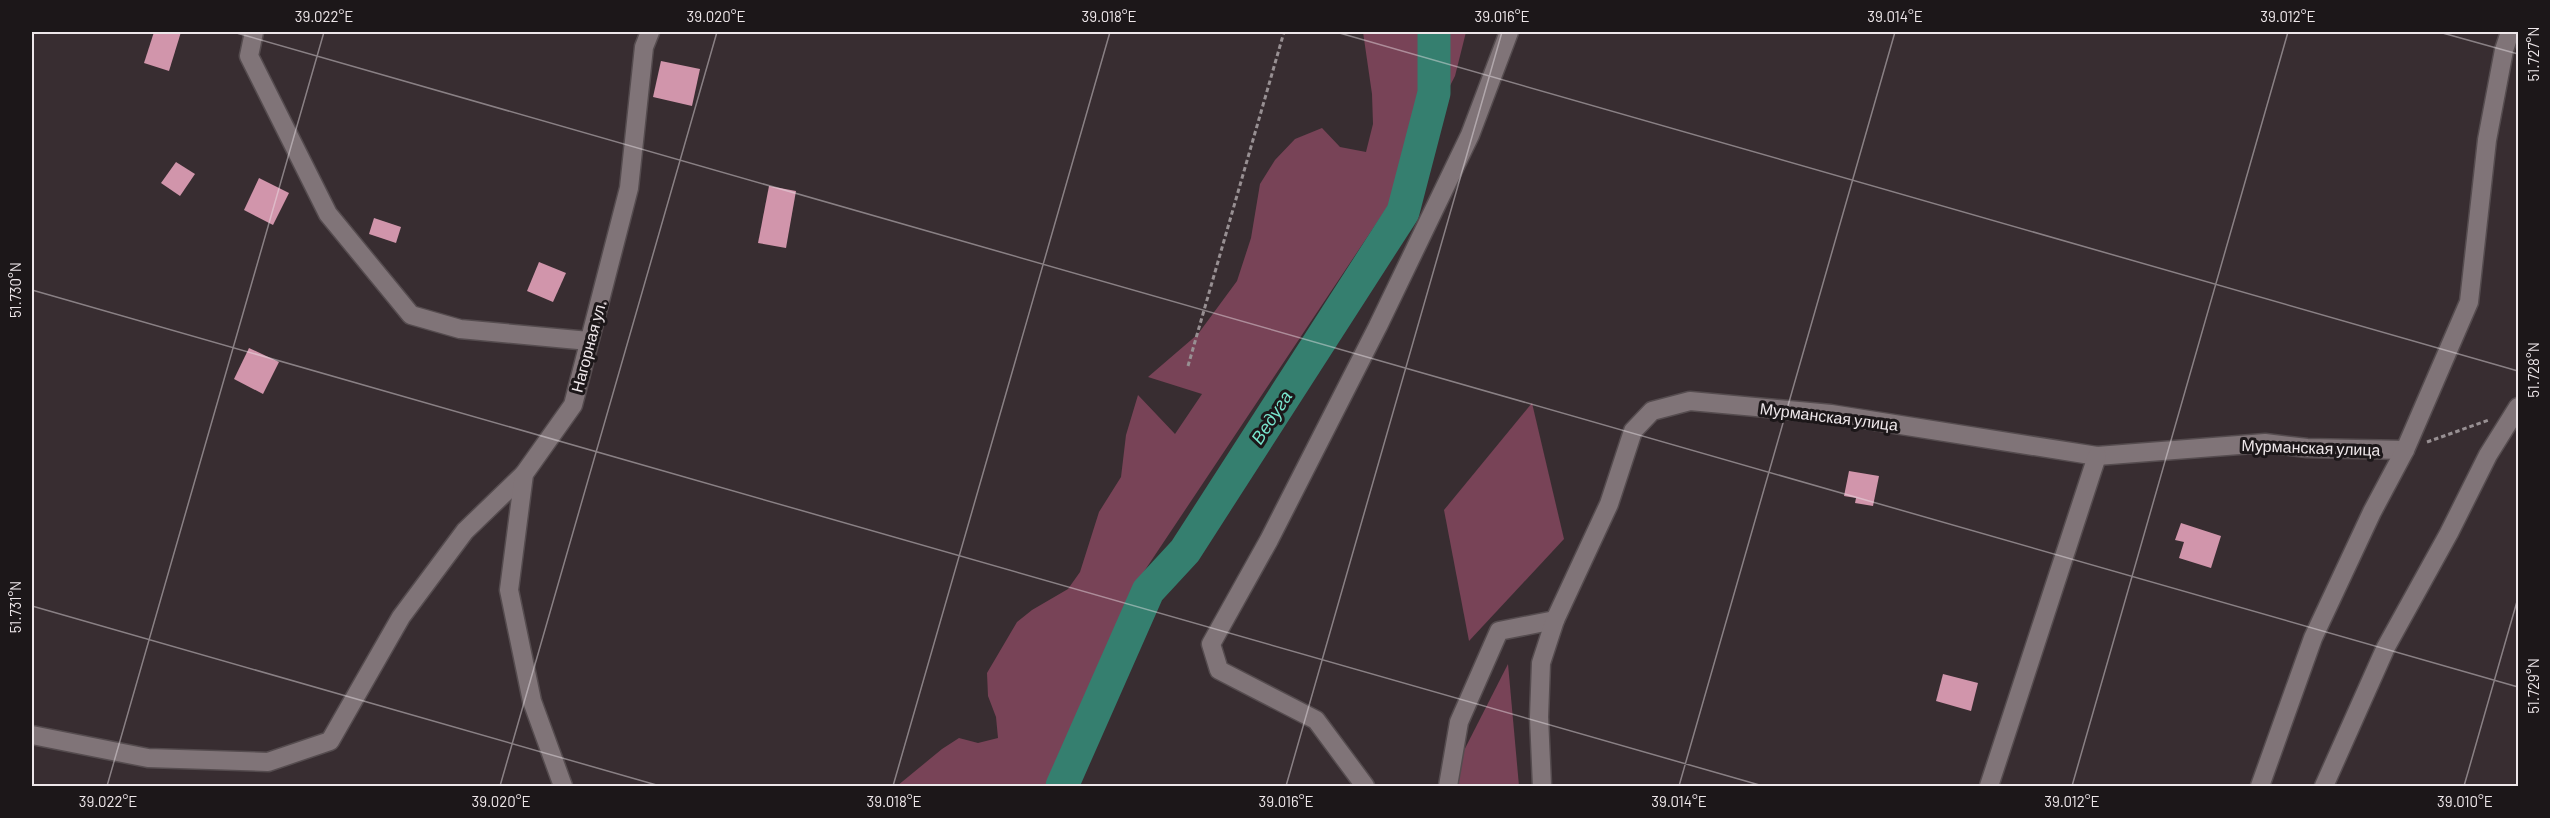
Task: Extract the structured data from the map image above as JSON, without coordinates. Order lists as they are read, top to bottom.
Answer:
{
  "streets": {
    "street": ["Нагорная ул.", "Мурманская улица"]
  },
  "water": ["Ведуга"],
  "coordinates": [
    "39.022°E",
    "39.020°E",
    "39.018°E",
    "39.016°E",
    "39.014°E",
    "39.012°E",
    "51.727°N",
    "51.730°N",
    "51.728°N",
    "51.731°N",
    "51.729°N",
    "39.010°E"
  ]
}
